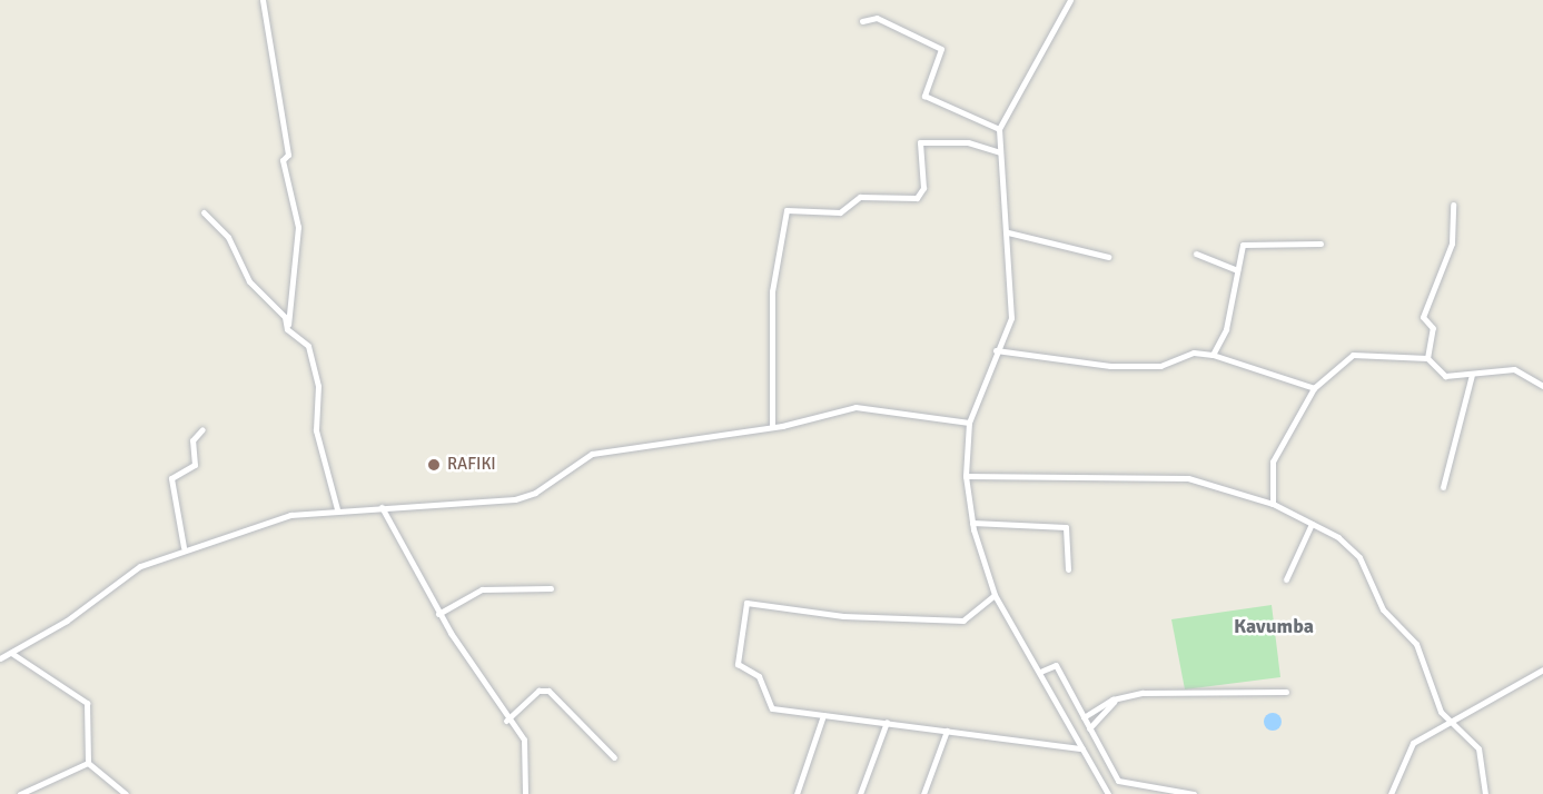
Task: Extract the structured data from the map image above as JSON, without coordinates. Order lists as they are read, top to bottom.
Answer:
{
  "districts": ["Kavumba"],
  "places": ["RAFIKI"]
}
